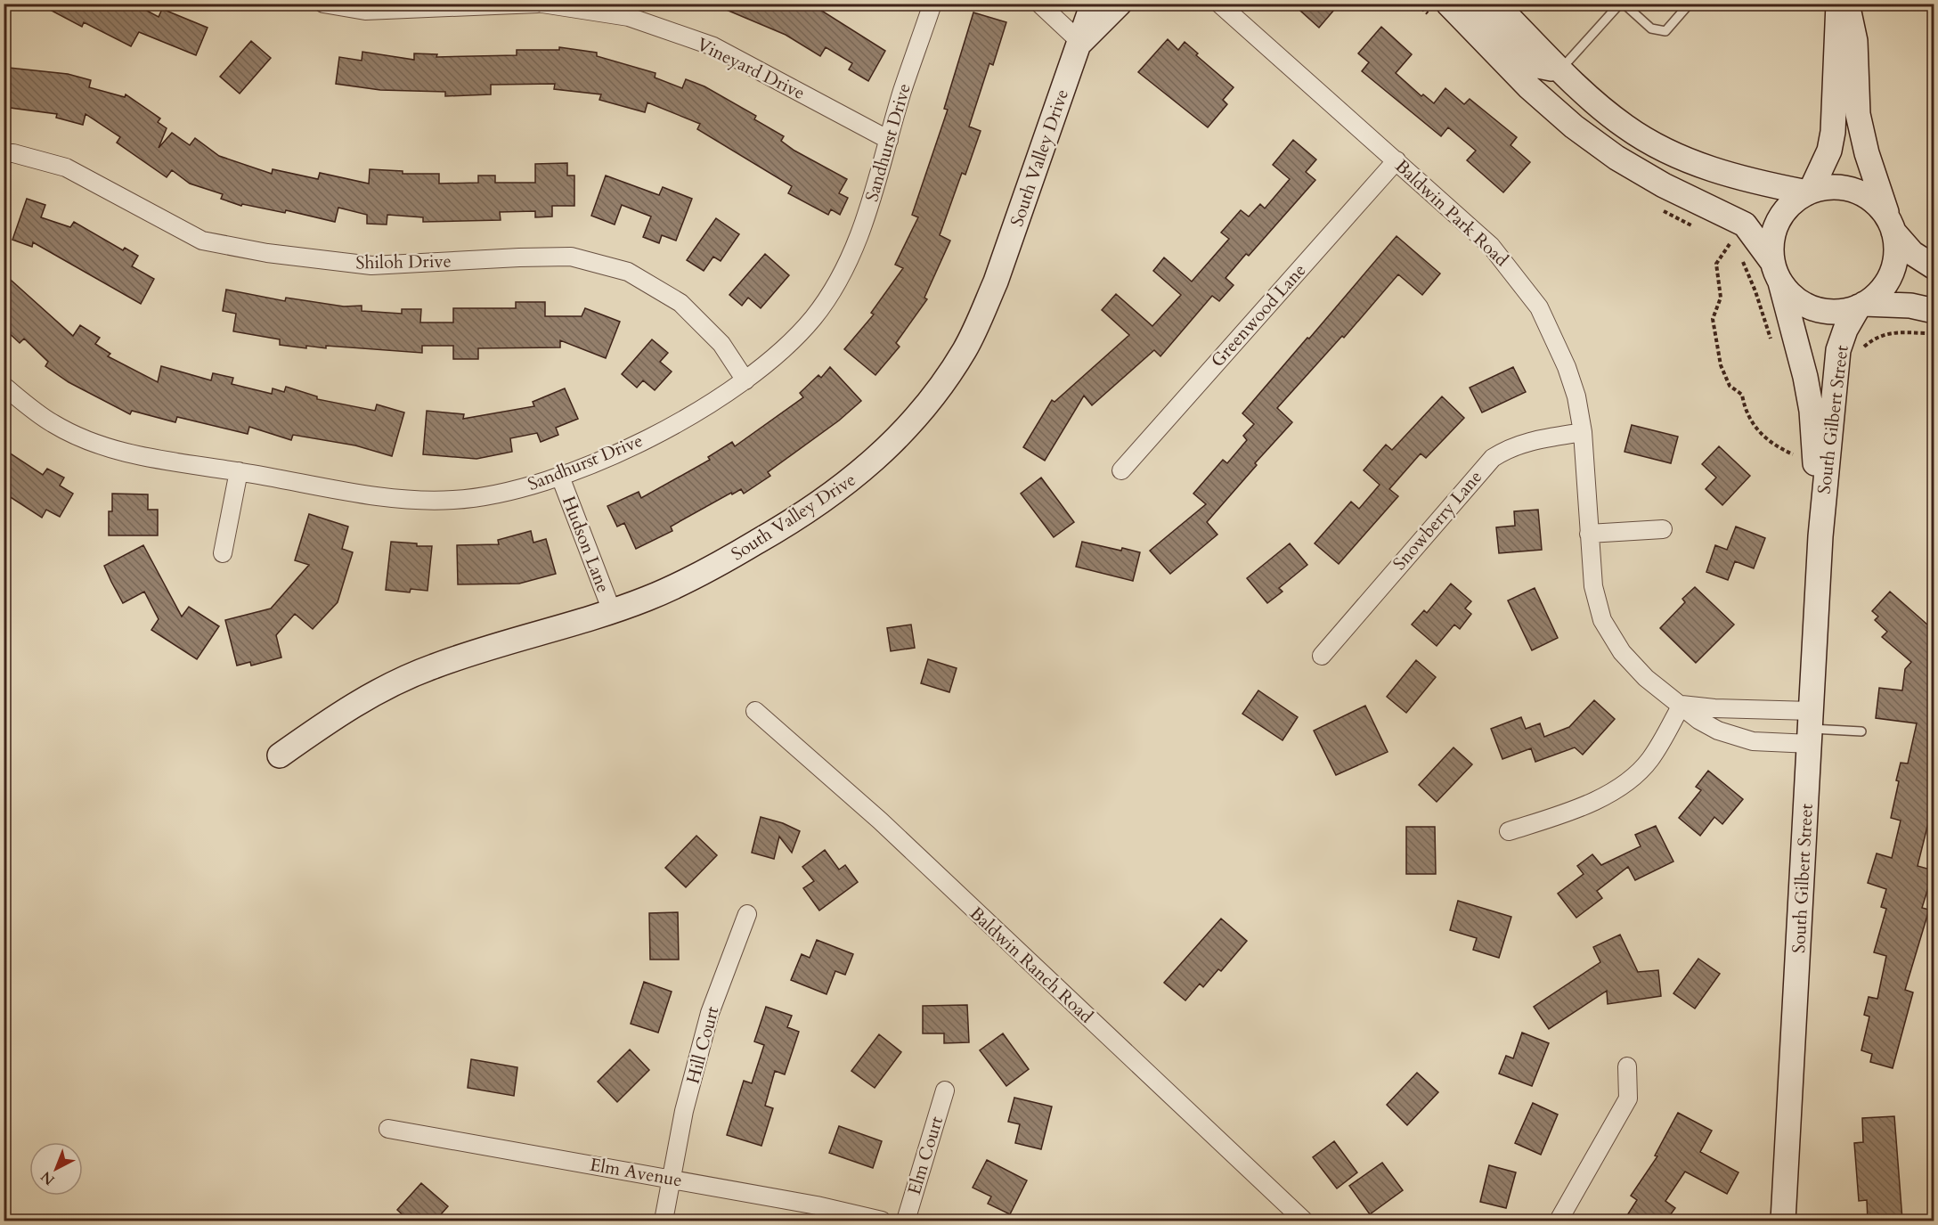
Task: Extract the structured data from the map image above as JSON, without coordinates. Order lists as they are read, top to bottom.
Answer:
{
  "streets": {
    "street": [
      "Vineyard Drive",
      "Sandhurst Drive",
      "South Valley Drive",
      "Baldwin Park Road",
      "Shiloh Drive",
      "Greenwood Lane",
      "South Gilbert Street",
      "Snowberry Lane",
      "Hudson Lane",
      "Baldwin Ranch Road",
      "Hill Court",
      "Elm Court",
      "Elm Avenue"
    ]
  },
  "crossings": [
    ["Vineyard Drive", "Sandhurst Drive"],
    ["Sandhurst Drive", "Shiloh Drive"],
    ["Sandhurst Drive", "Hudson Lane"],
    ["South Valley Drive", "Hudson Lane"],
    ["Baldwin Park Road", "Greenwood Lane"],
    ["Baldwin Park Road", "South Gilbert Street"],
    ["Baldwin Park Road", "Snowberry Lane"],
    ["Hill Court", "Elm Avenue"]
  ],
  "north": "bottom left"
}
